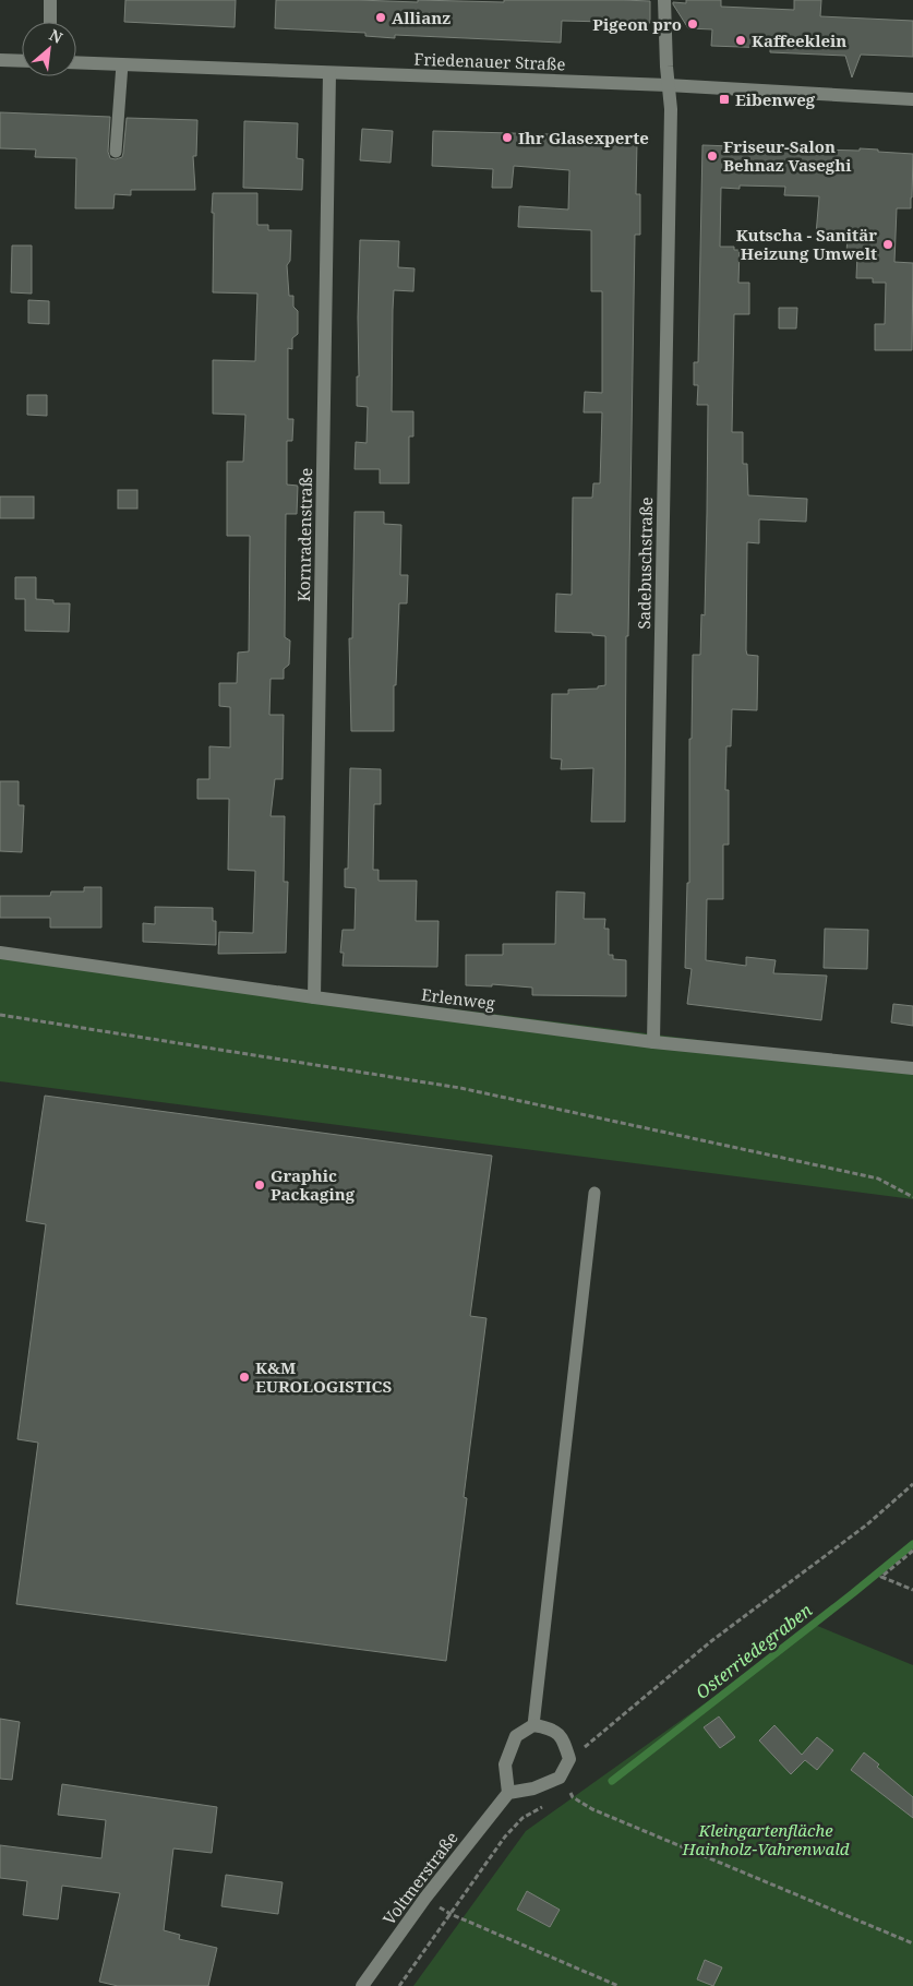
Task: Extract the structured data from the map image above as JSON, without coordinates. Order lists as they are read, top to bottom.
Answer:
{
  "streets": {
    "street": [
      "Friedenauer Straße",
      "Kornradenstraße",
      "Sadebuschstraße",
      "Erlenweg",
      "Voltmerstraße"
    ]
  },
  "crossings": [
    ["Friedenauer Straße", "Kornradenstraße"],
    ["Friedenauer Straße", "Sadebuschstraße"],
    ["Kornradenstraße", "Erlenweg"],
    ["Sadebuschstraße", "Erlenweg"]
  ],
  "water": ["Osterriedegraben"],
  "parks": ["Kleingartenfläche Hainholz-Vahrenwald"],
  "places": {
    "other": [
      "Allianz",
      "Pigeon pro",
      "Kaffeeklein",
      "Ihr Glasexperte",
      "Friseur-Salon Behnaz Vaseghi",
      "Kutscha - Sanitär Heizung Umwelt",
      "Graphic Packaging",
      "K&M EUROLOGISTICS"
    ],
    "transit": ["Eibenweg"]
  },
  "north": "top right"
}
